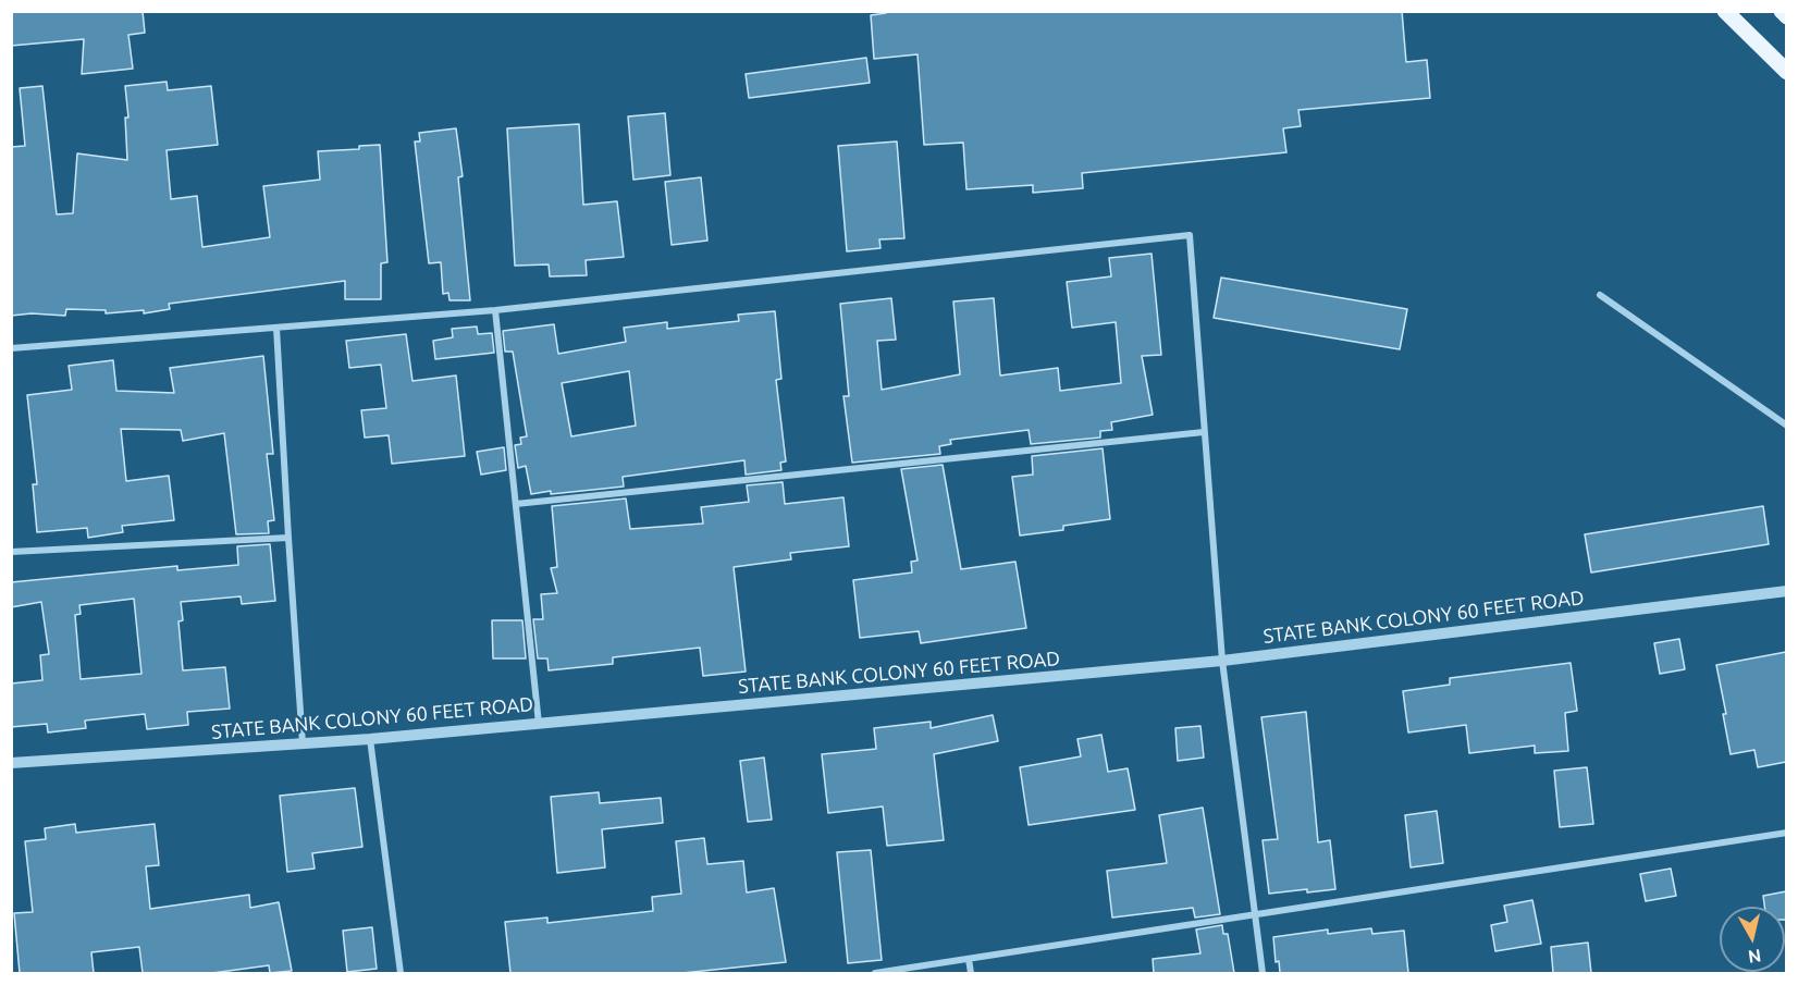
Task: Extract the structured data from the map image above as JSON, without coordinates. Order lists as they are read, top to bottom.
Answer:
{
  "streets": {
    "street": ["STATE BANK COLONY 60 FEET ROAD"]
  },
  "north": "bottom"
}
